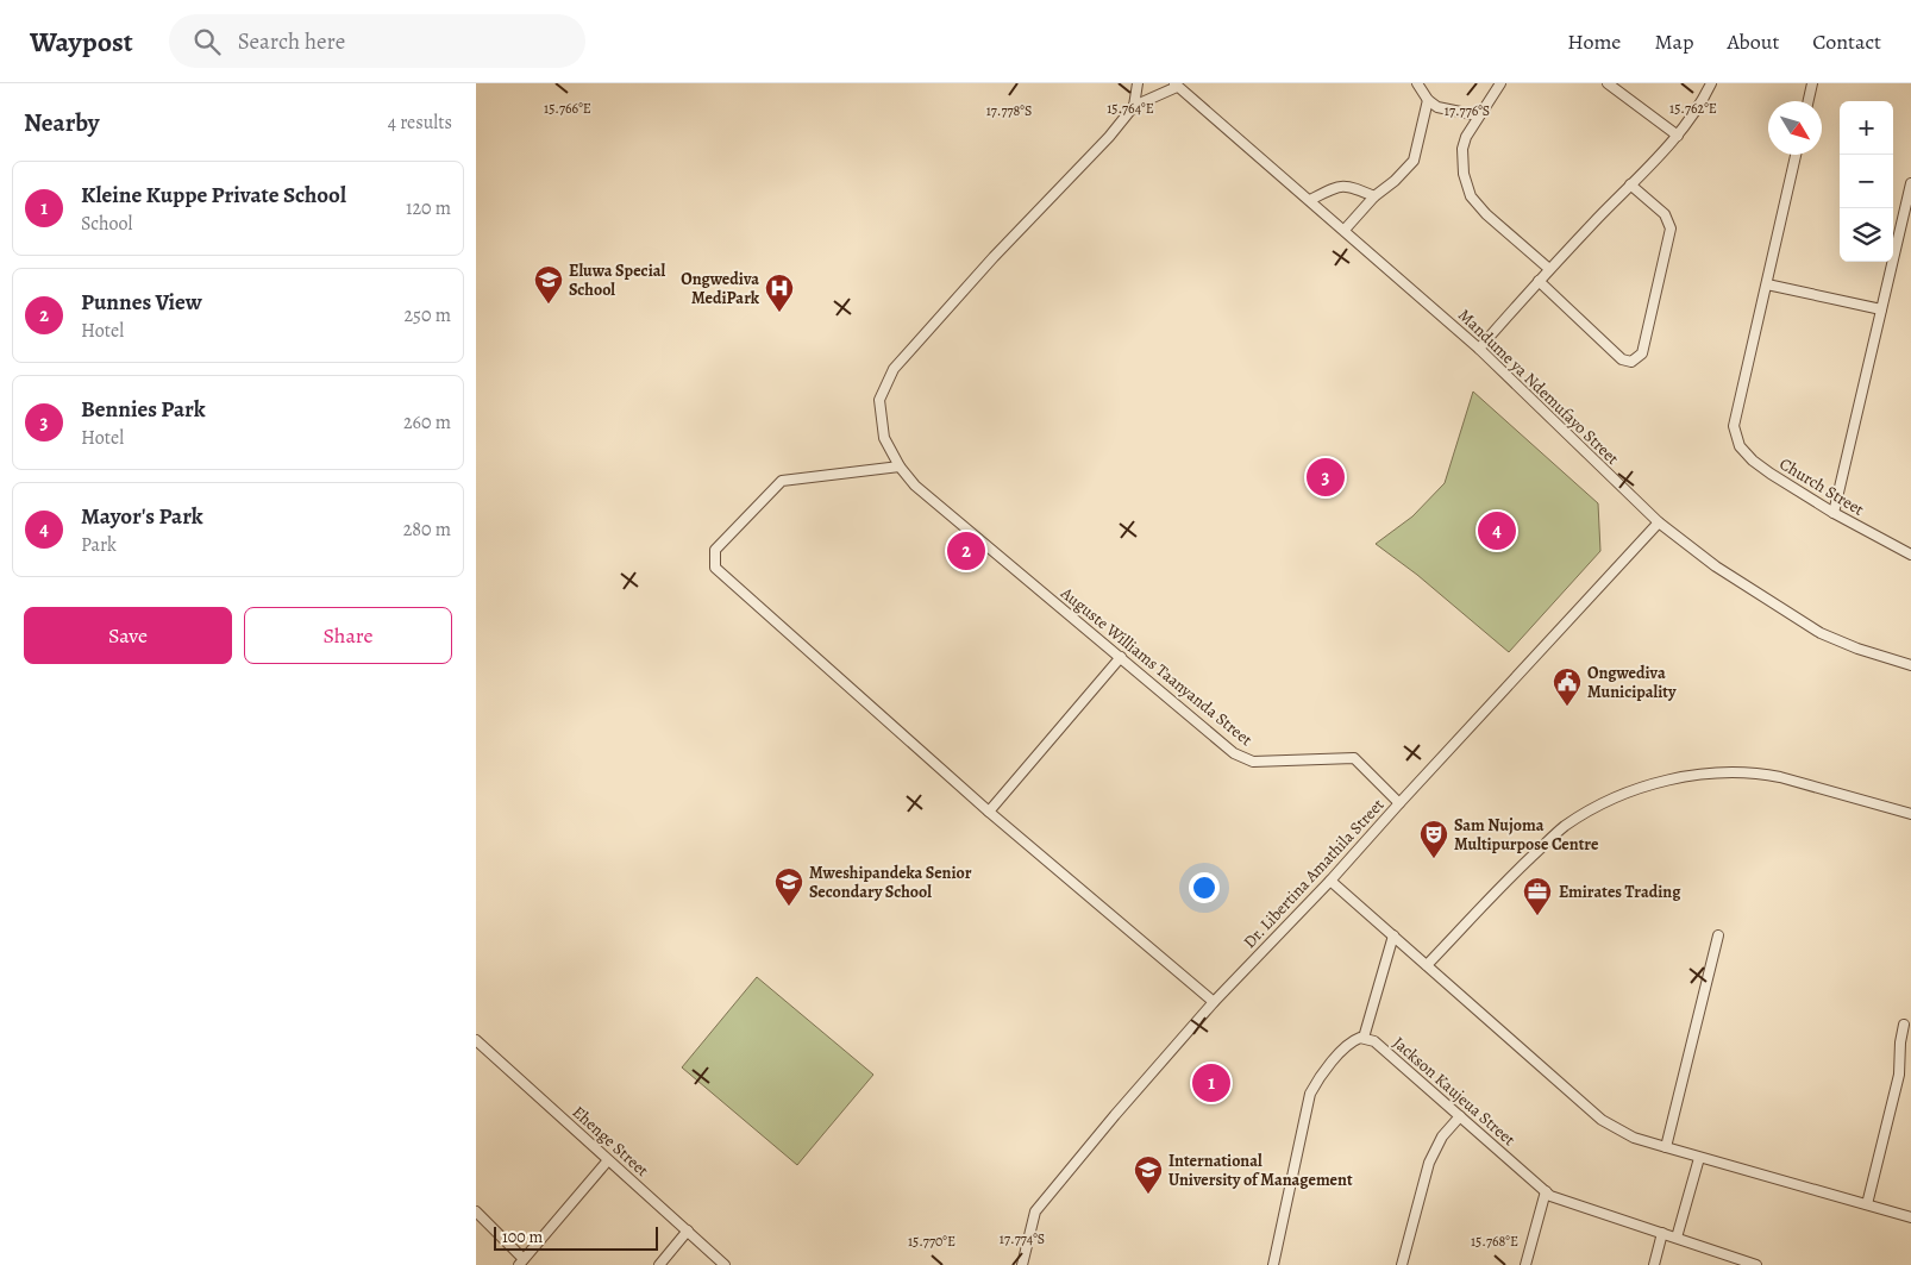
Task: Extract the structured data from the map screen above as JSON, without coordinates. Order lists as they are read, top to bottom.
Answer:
{
  "streets": {
    "street": [
      "Mandume ya Ndemufayo Street",
      "Church Street",
      "Auguste Williams Taanyanda Street",
      "Dr. Libertina Amathila Street",
      "Jackson Kaujeua Street",
      "Ehenge Street"
    ]
  },
  "crossings": [
    ["Mandume ya Ndemufayo Street", "Dr. Libertina Amathila Street"],
    ["Auguste Williams Taanyanda Street", "Dr. Libertina Amathila Street"]
  ],
  "places": {
    "school or university": ["Eluwa Special School", "Mweshipandeka Senior Secondary School", "International University of Management"],
    "hospital": ["Ongwediva MediPark"],
    "public building": ["Ongwediva Municipality"],
    "theatre": ["Sam Nujoma Multipurpose Centre"],
    "office": ["Emirates Trading"]
  },
  "scale_bar": "100 m",
  "north": "bottom right",
  "page": {
    "header": "Waypost",
    "search": "Search here",
    "nav": [
      "Home",
      "Map",
      "About",
      "Contact"
    ],
    "heading": ["Nearby", "4 results"],
    "map_buttons": ["+", "−"],
    "list": [
      {
        "mark": "1",
        "name": "Kleine Kuppe Private School",
        "note": "School",
        "value": "120 m"
      },
      {
        "mark": "2",
        "name": "Punnes View",
        "note": "Hotel",
        "value": "250 m"
      },
      {
        "mark": "3",
        "name": "Bennies Park",
        "note": "Hotel",
        "value": "260 m"
      },
      {
        "mark": "4",
        "name": "Mayor's Park",
        "note": "Park",
        "value": "280 m"
      }
    ],
    "pins": [
      "3",
      "4",
      "2",
      "1"
    ],
    "buttons": ["Save", "Share"],
    "scale": "100 m"
  },
  "coordinates": [
    "15.766°E",
    "15.764°E",
    "15.762°E",
    "17.778°S",
    "17.776°S",
    "17.774°S",
    "15.770°E",
    "15.768°E"
  ]
}
